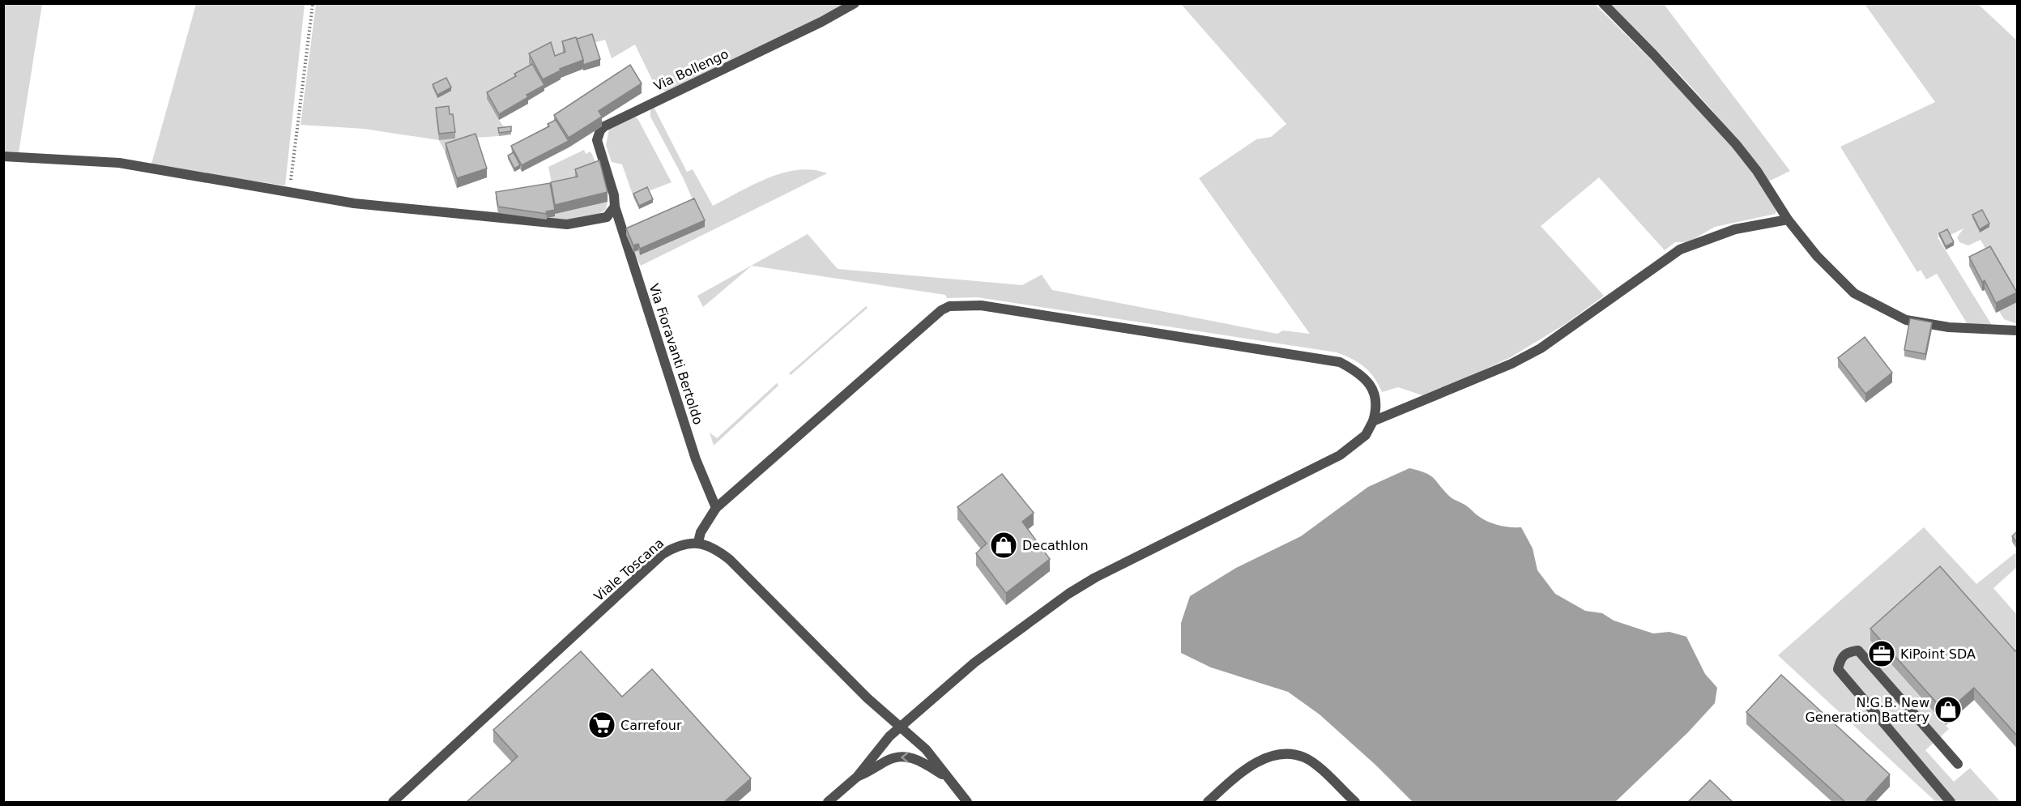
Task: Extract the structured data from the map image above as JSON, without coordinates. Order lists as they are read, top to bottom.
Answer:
{
  "streets": {
    "street": ["Via Bollengo", "Via Fioravanti Bertoldo", "Viale Toscana"]
  },
  "crossings": [
    ["Via Bollengo", "Via Fioravanti Bertoldo"]
  ],
  "places": {
    "shop": ["Decathlon", "N.G.B. New Generation Battery"],
    "office": ["KiPoint SDA"],
    "supermarket": ["Carrefour"]
  }
}
